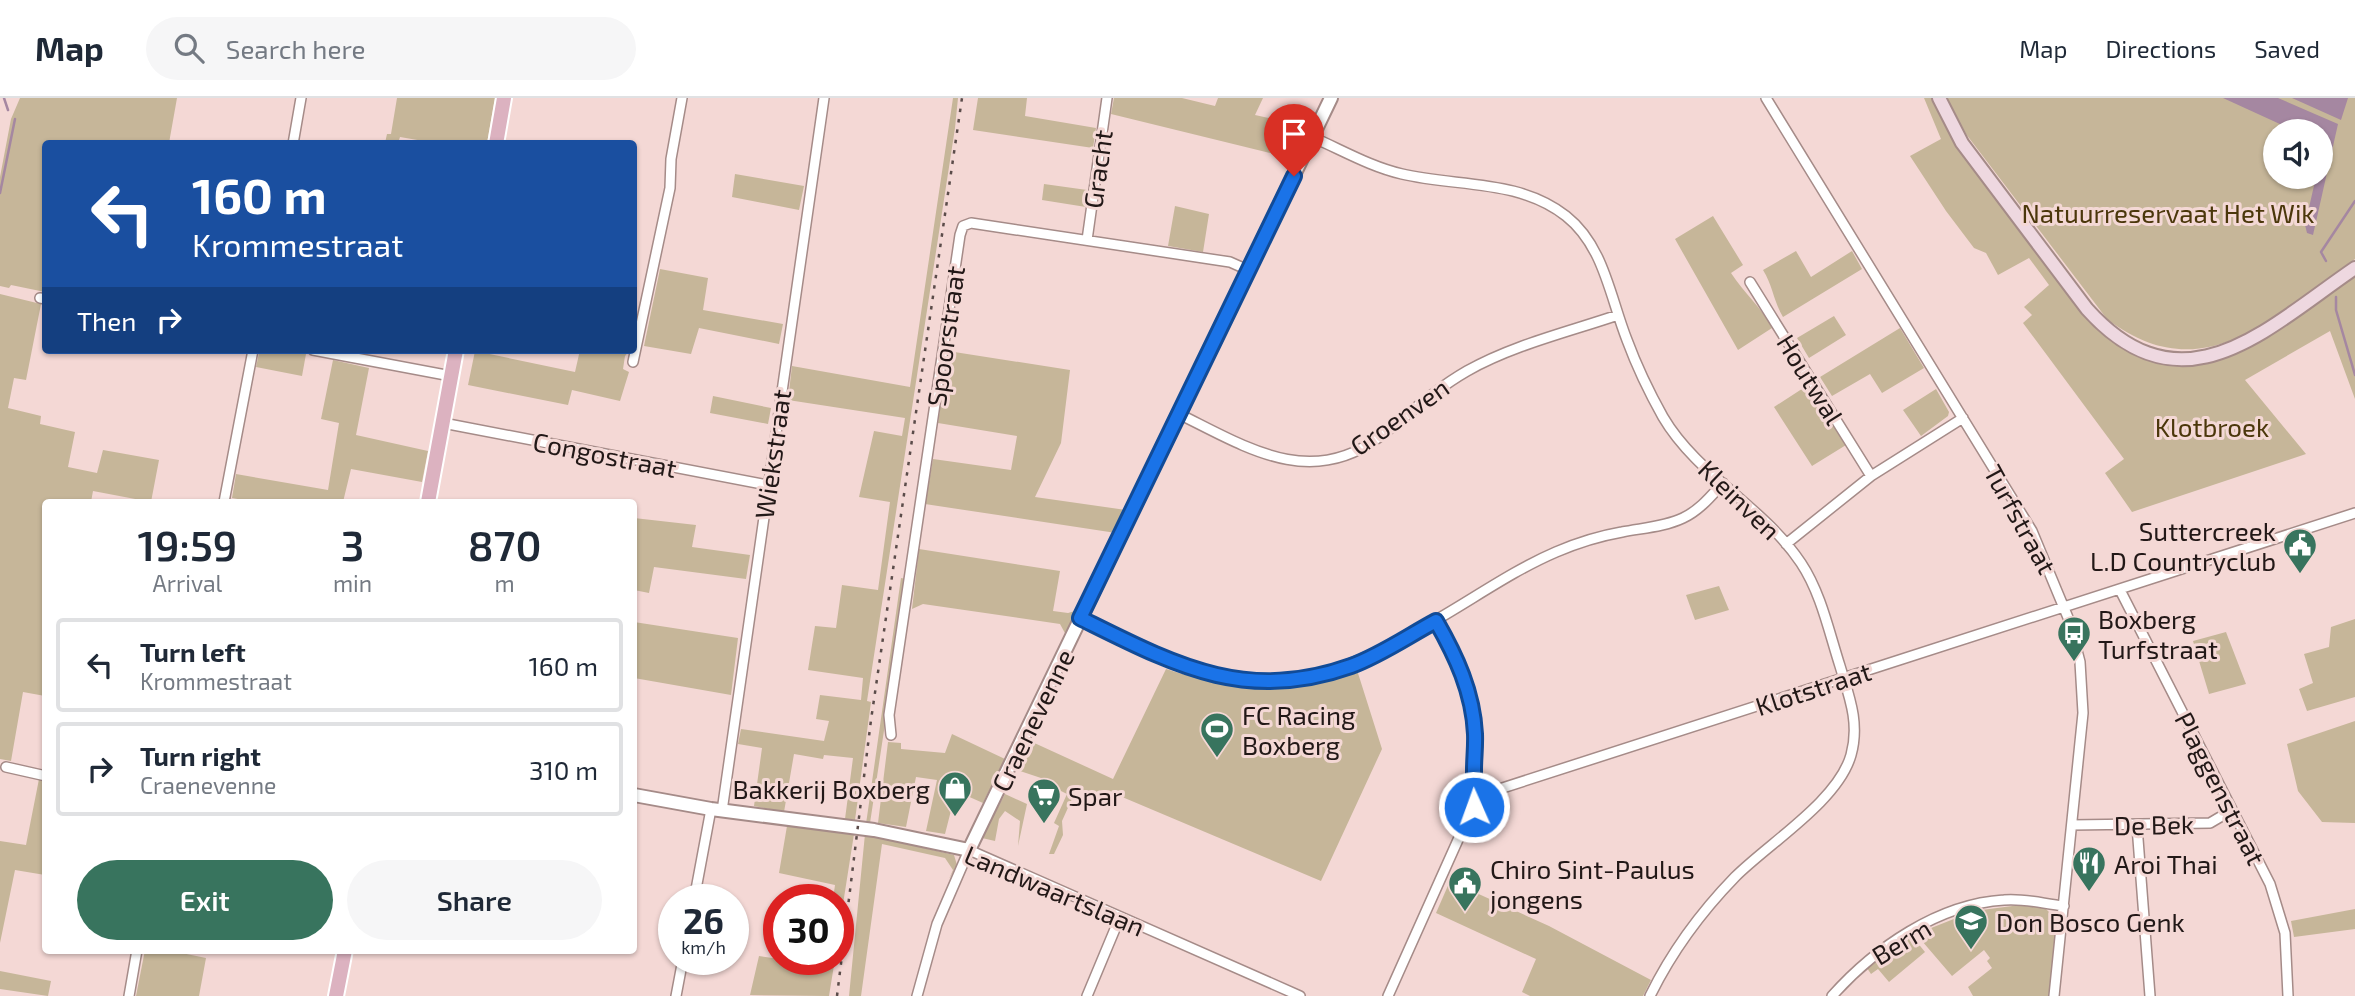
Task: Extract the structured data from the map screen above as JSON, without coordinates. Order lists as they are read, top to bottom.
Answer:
{
  "streets": {
    "street": [
      "Gracht",
      "Spoorstraat",
      "Houtwal",
      "Groenven",
      "Congostraat",
      "Wiekstraat",
      "Kleinven",
      "Turfstraat",
      "Klotstraat",
      "Craenevenne",
      "Plaggenstraat",
      "De Bek",
      "Landwaartslaan",
      "Berm"
    ]
  },
  "crossings": [
    ["Gracht", "Spoorstraat"],
    ["Spoorstraat", "Craenevenne"],
    ["Groenven", "Kleinven"],
    ["Groenven", "Craenevenne"],
    ["Congostraat", "Wiekstraat"],
    ["Wiekstraat", "Landwaartslaan"],
    ["Kleinven", "Klotstraat"],
    ["Kleinven", "Craenevenne"],
    ["Turfstraat", "Klotstraat"],
    ["Turfstraat", "De Bek"],
    ["Turfstraat", "Berm"],
    ["Klotstraat", "Plaggenstraat"],
    ["Craenevenne", "Landwaartslaan"],
    ["Plaggenstraat", "De Bek"]
  ],
  "parks": ["Natuurreservaat Het Wik", "Klotbroek"],
  "places": {
    "public building": ["Suttercreek L.D Countryclub", "Chiro Sint-Paulus jongens"],
    "bus stop": ["Boxberg Turfstraat"],
    "sports": ["FC Racing Boxberg"],
    "shop": ["Bakkerij Boxberg"],
    "supermarket": ["Spar"],
    "restaurant": ["Aroi Thai"],
    "school or university": ["Don Bosco Genk"]
  },
  "page": {
    "header": "Map",
    "search": "Search here",
    "nav": ["Map", "Directions", "Saved"],
    "turn": ["160 m", "Krommestraat"],
    "then": "Then",
    "eta": [
      "19:59",
      "Arrival",
      "3",
      "min",
      "870",
      "m"
    ],
    "list": [
      {
        "name": "Turn left",
        "note": "Krommestraat",
        "value": "160 m"
      },
      {
        "name": "Turn right",
        "note": "Craenevenne",
        "value": "310 m"
      }
    ],
    "buttons": ["Exit", "Share"],
    "speed": "26 km/h",
    "limit": "30"
  }
}
